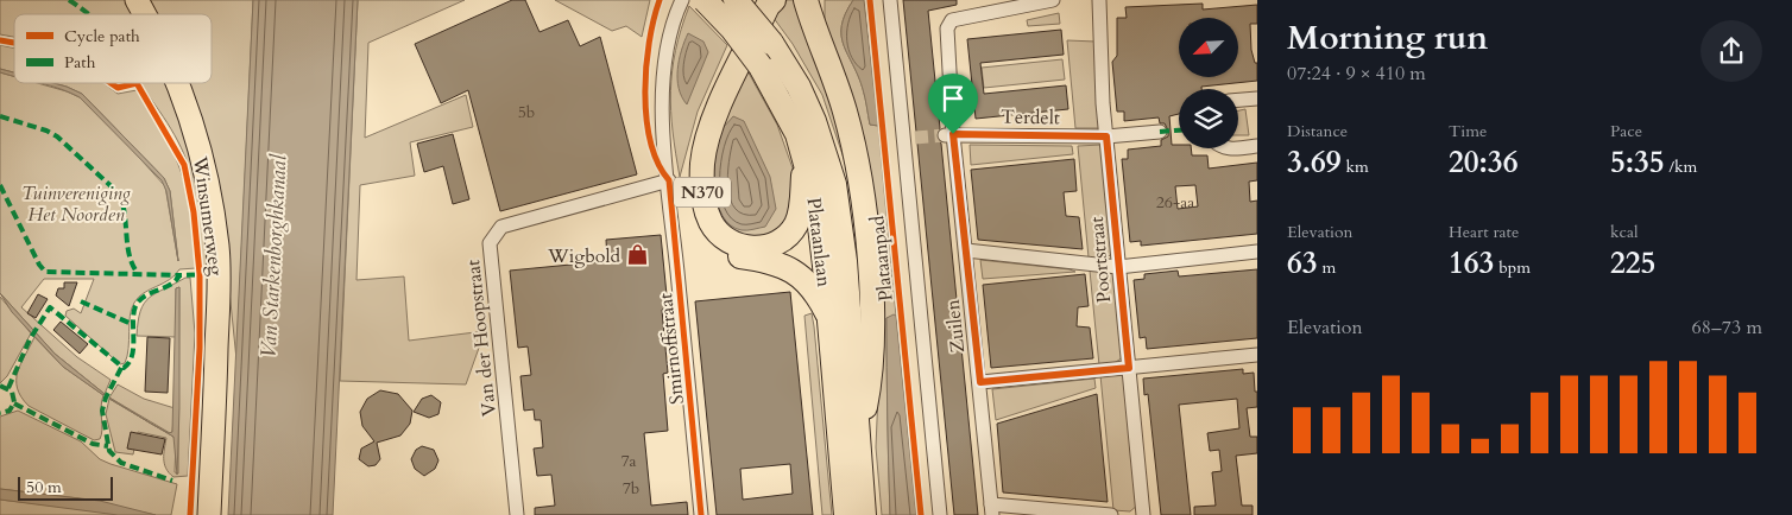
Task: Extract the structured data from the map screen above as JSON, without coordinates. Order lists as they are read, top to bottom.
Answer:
{
  "streets": {
    "highway": ["N370", "Plataanlaan"],
    "main road": ["Winsumerweg"],
    "street": [
      "Terdelt",
      "Poortstraat",
      "Zuilen",
      "Van der Hoopstraat",
      "Smirnoffstraat"
    ],
    "cycle path": ["Plataanpad"]
  },
  "crossings": [
    ["Terdelt", "Poortstraat"],
    ["Terdelt", "Zuilen"],
    ["N370", "Plataanlaan"],
    ["Van der Hoopstraat", "Smirnoffstraat"]
  ],
  "water": ["Van Starkenborghkanaal"],
  "parks": ["Tuinvereniging Het Noorden"],
  "places": {
    "shop": ["Wigbold"]
  },
  "house_numbers": [
    "5b",
    "26-aa",
    "7a",
    "7b"
  ],
  "legend": ["Cycle path", "Path"],
  "scale_bar": "50 m",
  "north": "bottom left",
  "page": {
    "heading": ["Morning run", "07:24 · 9 × 410 m"],
    "stats": [
      ["Distance", "3.69 km"],
      ["Time", "20:36"],
      ["Pace", "5:35 /km"],
      ["Elevation", "63 m"],
      ["Heart rate", "163 bpm"],
      ["kcal", "225"]
    ],
    "chart": ["Elevation", "68–73 m"],
    "scale": "50 m"
  }
}
